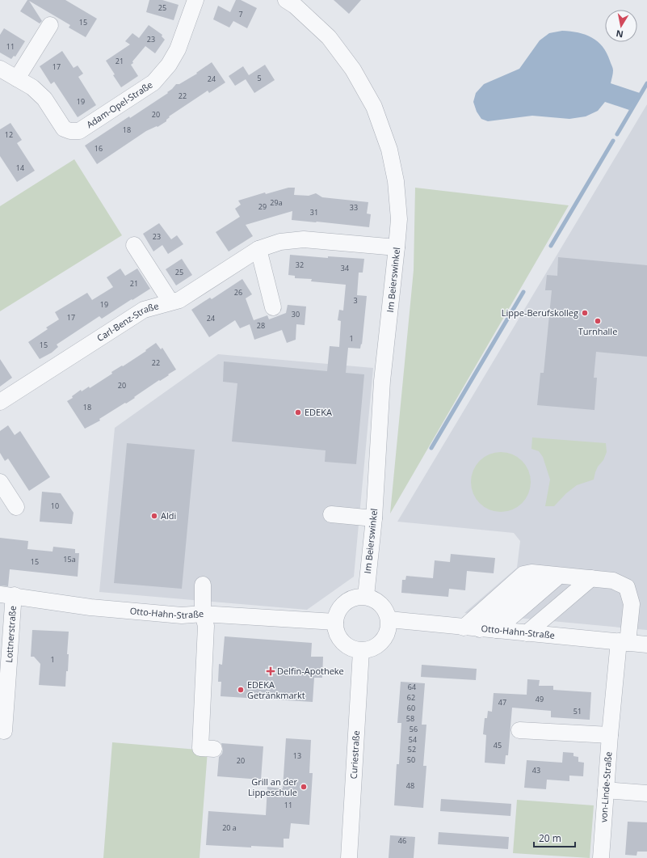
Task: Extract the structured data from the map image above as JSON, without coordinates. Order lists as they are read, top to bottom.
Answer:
{
  "streets": {
    "street": [
      "Adam-Opel-Straße",
      "Im Beierswinkel",
      "Carl-Benz-Straße",
      "Otto-Hahn-Straße",
      "Lottnerstraße",
      "Curiestraße",
      "von-Linde-Straße"
    ]
  },
  "crossings": [
    ["Im Beierswinkel", "Carl-Benz-Straße"],
    ["Im Beierswinkel", "Otto-Hahn-Straße"],
    ["Im Beierswinkel", "Curiestraße"],
    ["Otto-Hahn-Straße", "Lottnerstraße"],
    ["Otto-Hahn-Straße", "Curiestraße"],
    ["Otto-Hahn-Straße", "von-Linde-Straße"]
  ],
  "places": {
    "other": [
      "Lippe-Berufskolleg",
      "Turnhalle",
      "EDEKA",
      "Aldi",
      "EDEKA Getränkmarkt",
      "Grill an der Lippeschule"
    ],
    "health": ["Delfin-Apotheke"]
  },
  "house_numbers": [
    "25",
    "7",
    "15",
    "23",
    "11",
    "21",
    "17",
    "5",
    "24",
    "22",
    "19",
    "20",
    "18",
    "12",
    "16",
    "14",
    "29a",
    "29",
    "33",
    "31",
    "23",
    "32",
    "34",
    "25",
    "21",
    "26",
    "3",
    "19",
    "30",
    "17",
    "24",
    "28",
    "1",
    "15",
    "22",
    "20",
    "18",
    "10",
    "15a",
    "15",
    "1",
    "64",
    "62",
    "49",
    "47",
    "60",
    "51",
    "58",
    "56",
    "54",
    "45",
    "52",
    "13",
    "50",
    "20",
    "43",
    "48",
    "11",
    "20 a",
    "46"
  ],
  "scale_bar": "20 m",
  "north": "bottom"
}
